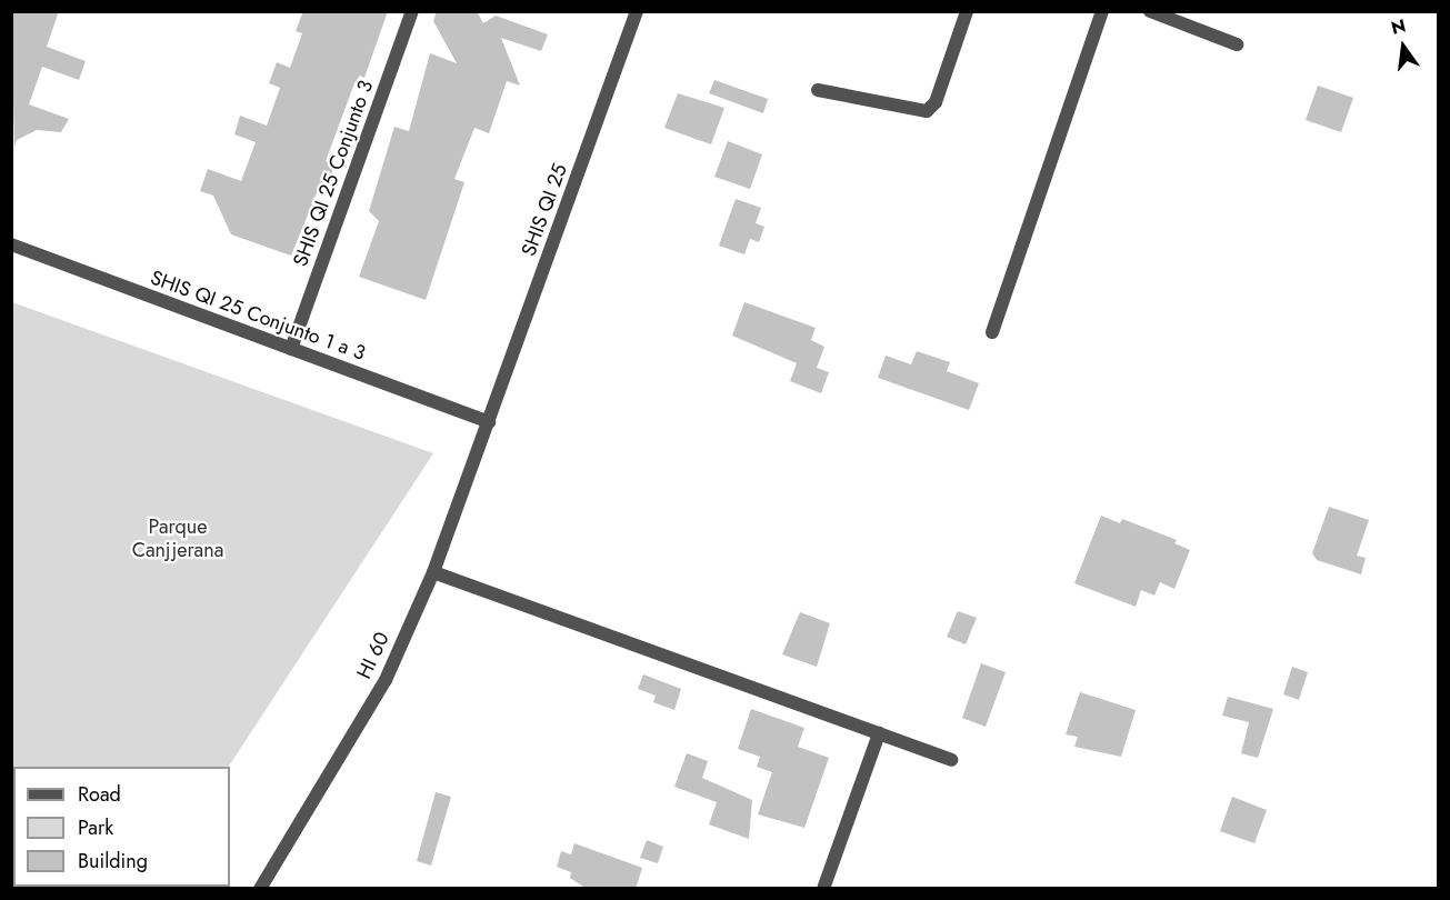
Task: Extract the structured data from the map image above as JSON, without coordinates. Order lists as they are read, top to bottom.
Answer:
{
  "streets": {
    "street": [
      "SHIS QI 25 Conjunto 3",
      "SHIS QI 25",
      "SHIS QI 25 Conjunto 1 a 3",
      "HI 60"
    ]
  },
  "crossings": [
    ["SHIS QI 25 Conjunto 3", "SHIS QI 25 Conjunto 1 a 3"],
    ["SHIS QI 25", "SHIS QI 25 Conjunto 1 a 3"],
    ["SHIS QI 25", "HI 60"],
    ["SHIS QI 25 Conjunto 1 a 3", "HI 60"]
  ],
  "parks": ["Parque Canjjerana"],
  "legend": ["Road", "Park", "Building"],
  "north": "top"
}
